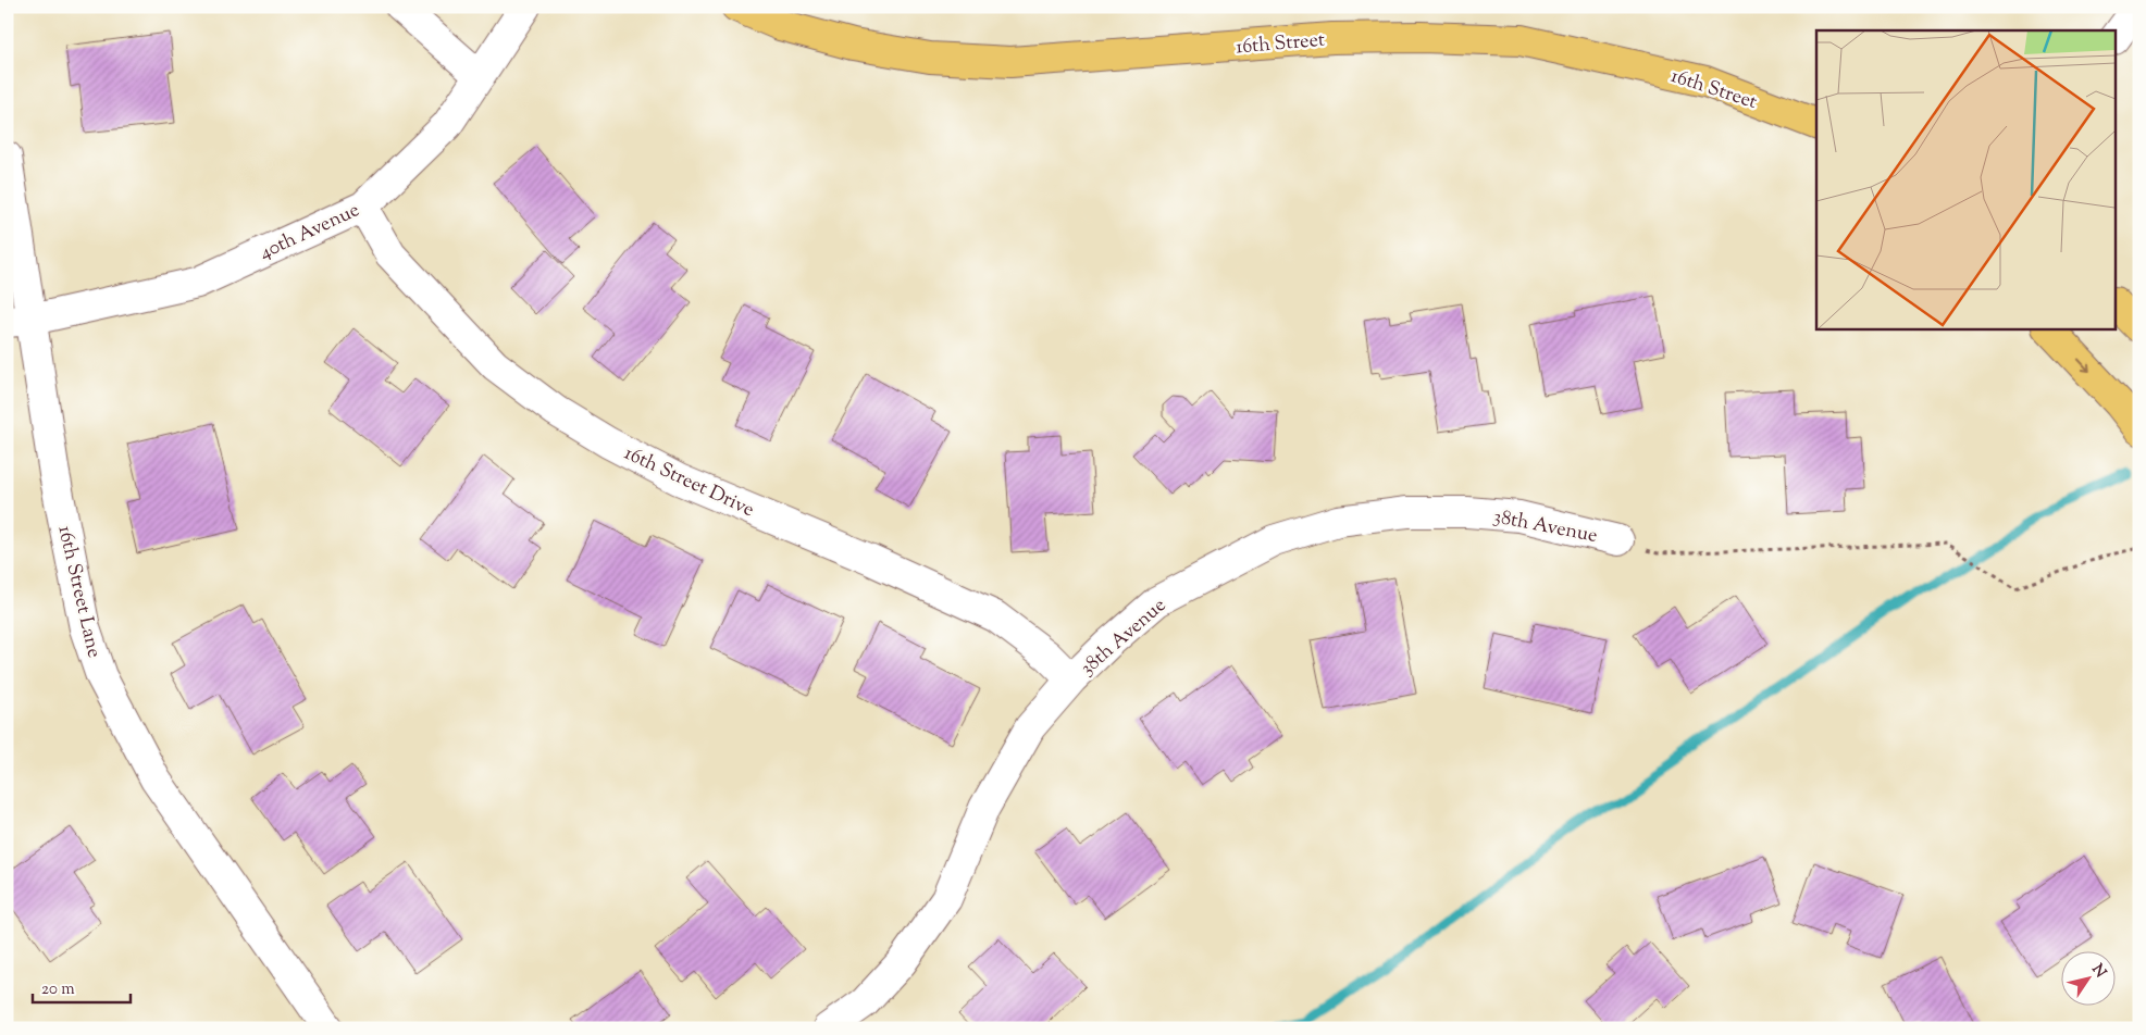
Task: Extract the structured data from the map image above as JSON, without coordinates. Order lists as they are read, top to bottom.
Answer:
{
  "streets": {
    "main road": ["16th Street"],
    "street": [
      "40th Avenue",
      "16th Street Drive",
      "38th Avenue",
      "16th Street Lane"
    ]
  },
  "crossings": [
    ["40th Avenue", "16th Street Drive"],
    ["40th Avenue", "16th Street Lane"],
    ["16th Street Drive", "38th Avenue"]
  ],
  "scale_bar": "20 m",
  "north": "top right"
}
